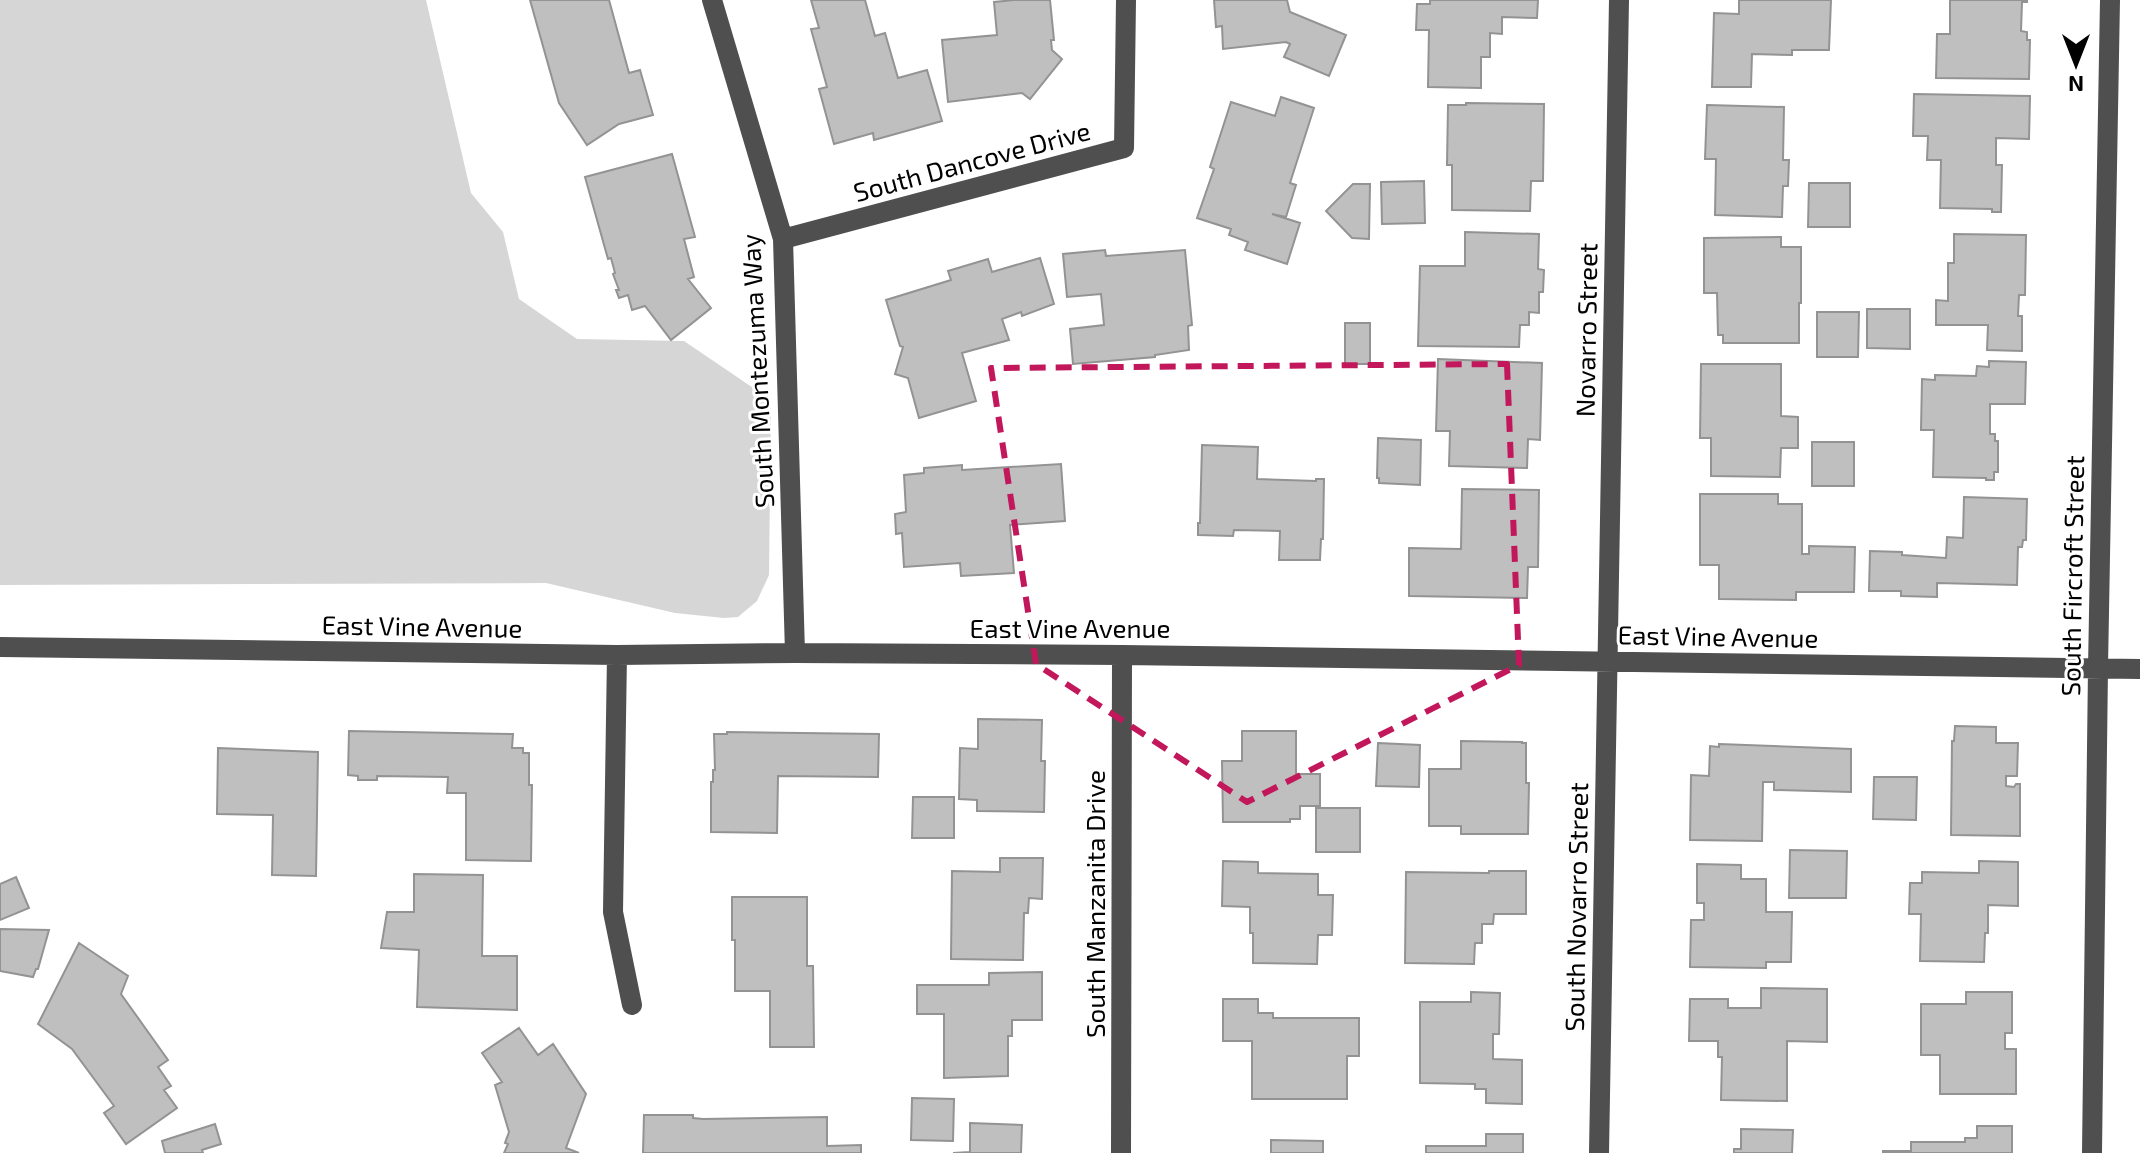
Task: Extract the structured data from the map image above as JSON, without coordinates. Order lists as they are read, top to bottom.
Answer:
{
  "streets": {
    "street": [
      "South Dancove Drive",
      "Novarro Street",
      "South Montezuma Way",
      "South Fircroft Street",
      "East Vine Avenue",
      "South Manzanita Drive",
      "South Novarro Street"
    ]
  },
  "crossings": [
    ["South Dancove Drive", "South Montezuma Way"],
    ["Novarro Street", "East Vine Avenue"],
    ["Novarro Street", "South Novarro Street"],
    ["South Montezuma Way", "East Vine Avenue"],
    ["South Fircroft Street", "East Vine Avenue"],
    ["East Vine Avenue", "South Manzanita Drive"],
    ["East Vine Avenue", "South Novarro Street"]
  ],
  "north": "bottom"
}
